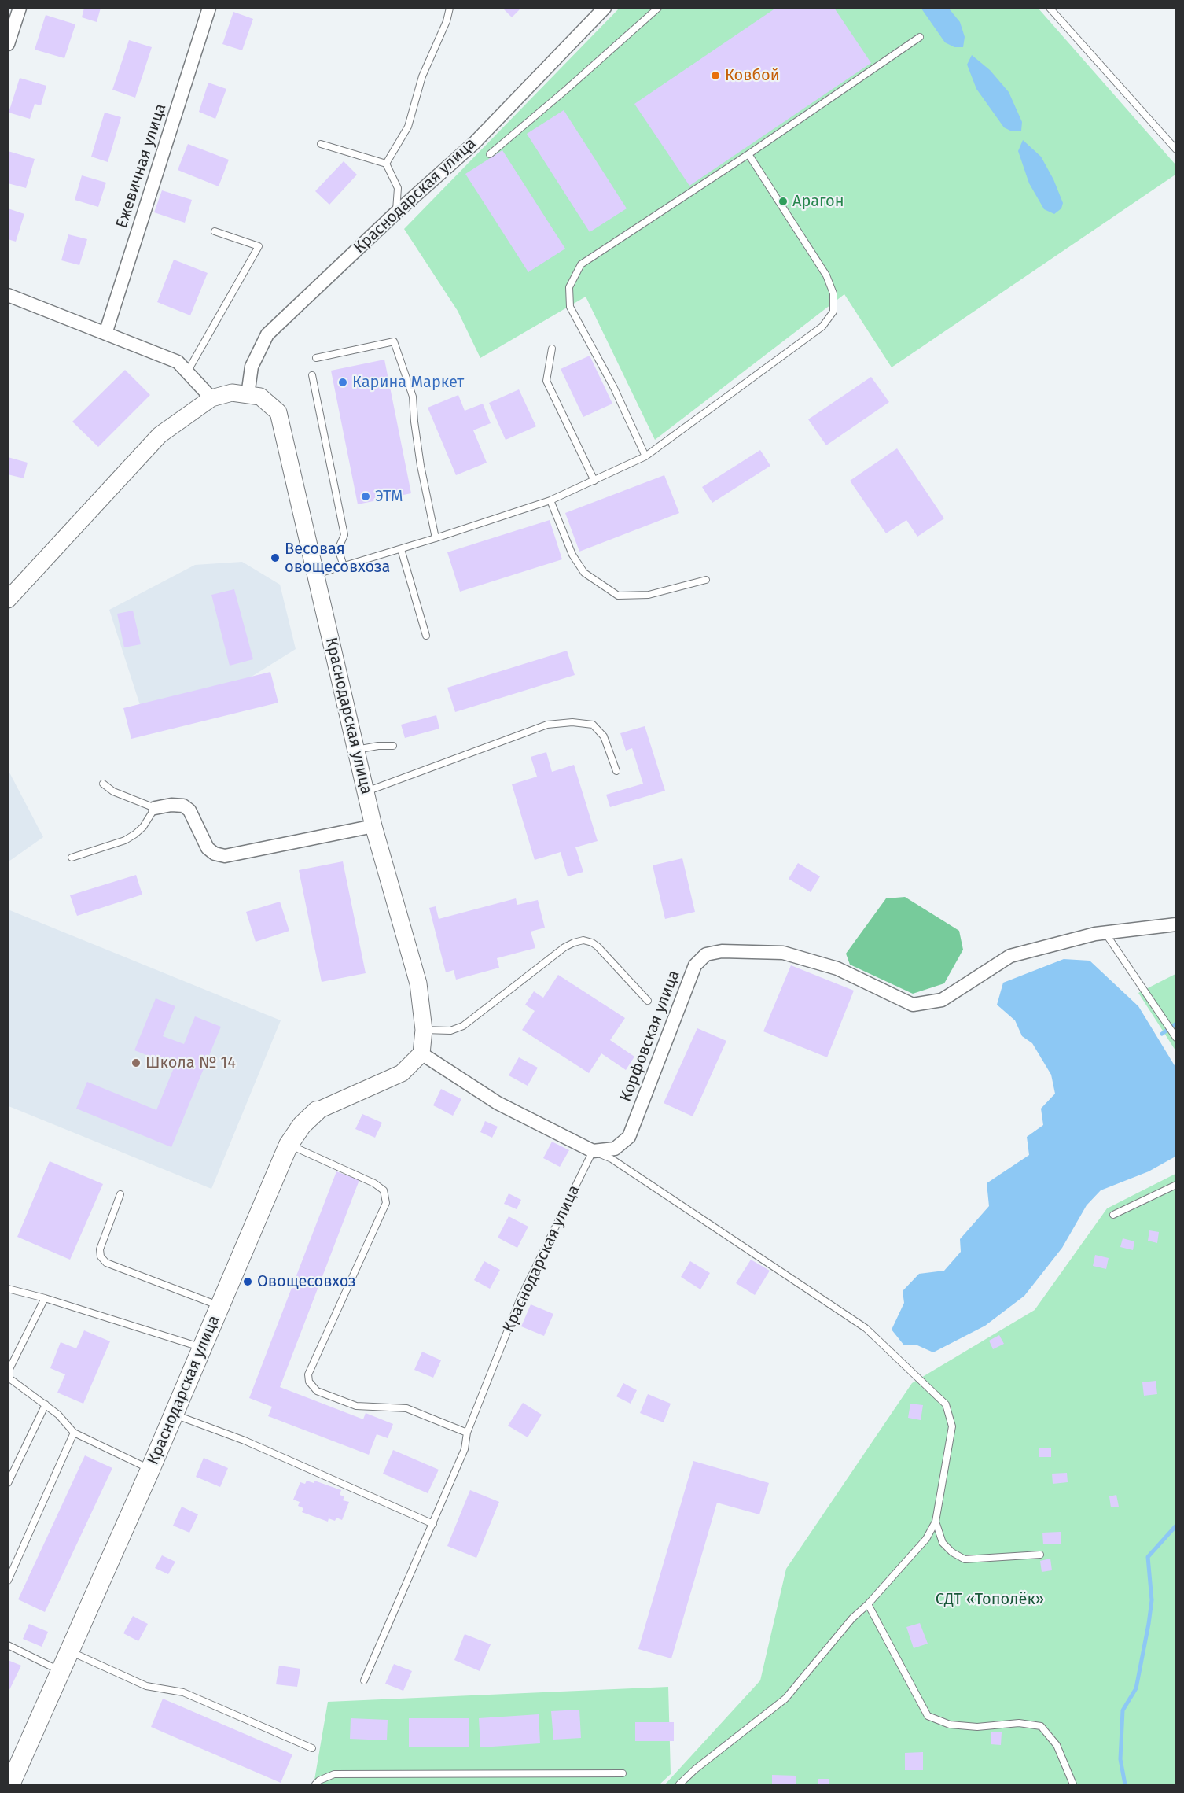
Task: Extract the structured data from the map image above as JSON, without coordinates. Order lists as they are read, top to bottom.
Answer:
{
  "streets": {
    "main road": ["Краснодарская улица"],
    "street": ["Ежевичная улица", "Корфовская улица"]
  },
  "crossings": [
    ["Краснодарская улица", "Корфовская улица"]
  ],
  "parks": ["СДТ «Тополёк»"],
  "places": [
    "Ковбой",
    "Арагон",
    "Карина Маркет",
    "ЭТМ",
    "Весовая овощесовхоза",
    "Школа № 14",
    "Овощесовхоз"
  ]
}
